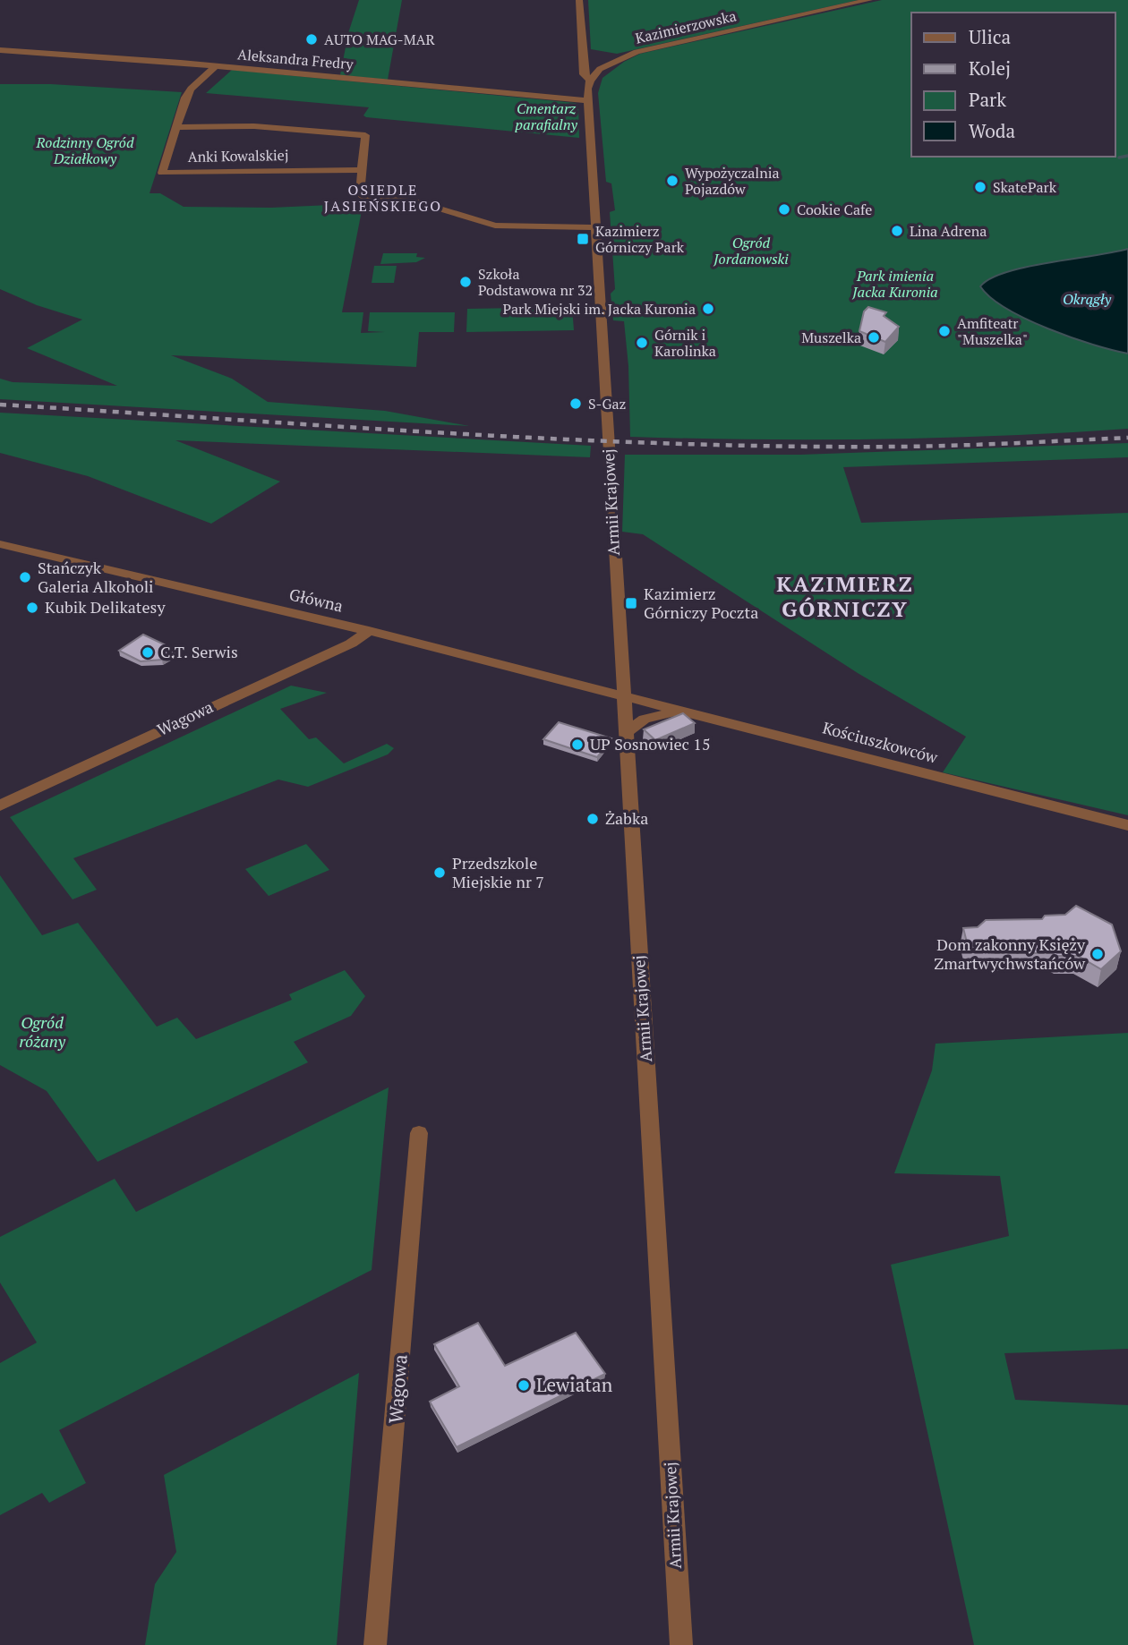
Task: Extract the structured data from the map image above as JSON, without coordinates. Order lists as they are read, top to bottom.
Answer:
{
  "streets": {
    "street": [
      "Kazimierzowska",
      "Aleksandra Fredry",
      "Anki Kowalskiej",
      "Armii Krajowej",
      "Główna",
      "Wagowa",
      "Kościuszkowców"
    ]
  },
  "crossings": [
    ["Kazimierzowska", "Armii Krajowej"],
    ["Aleksandra Fredry", "Anki Kowalskiej"],
    ["Aleksandra Fredry", "Armii Krajowej"],
    ["Anki Kowalskiej", "Armii Krajowej"],
    ["Armii Krajowej", "Główna"],
    ["Armii Krajowej", "Kościuszkowców"],
    ["Główna", "Wagowa"],
    ["Główna", "Kościuszkowców"]
  ],
  "districts": ["OSIEDLE JASIEŃSKIEGO", "KAZIMIERZ GÓRNICZY"],
  "water": ["Okrągły"],
  "parks": [
    "Cmentarz parafialny",
    "Rodzinny Ogród Działkowy",
    "Ogród Jordanowski",
    "Park imienia Jacka Kuronia",
    "Ogród różany"
  ],
  "places": {
    "other": [
      "AUTO MAG-MAR",
      "Wypożyczalnia Pojazdów",
      "SkatePark",
      "Cookie Cafe",
      "Lina Adrena",
      "Szkoła Podstawowa nr 32",
      "Park Miejski im. Jacka Kuronia",
      "Amfiteatr \"Muszelka\"",
      "Muszelka",
      "Górnik i Karolinka",
      "S-Gaz",
      "Stańczyk Galeria Alkoholi",
      "Kubik Delikatesy",
      "C.T. Serwis",
      "UP Sosnowiec 15",
      "Żabka",
      "Przedszkole Miejskie nr 7",
      "Dom zakonny Księży Zmartwychwstańców",
      "Lewiatan"
    ],
    "transit": ["Kazimierz Górniczy Park", "Kazimierz Górniczy Poczta"]
  },
  "legend": [
    "Ulica",
    "Kolej",
    "Park",
    "Woda"
  ]
}
